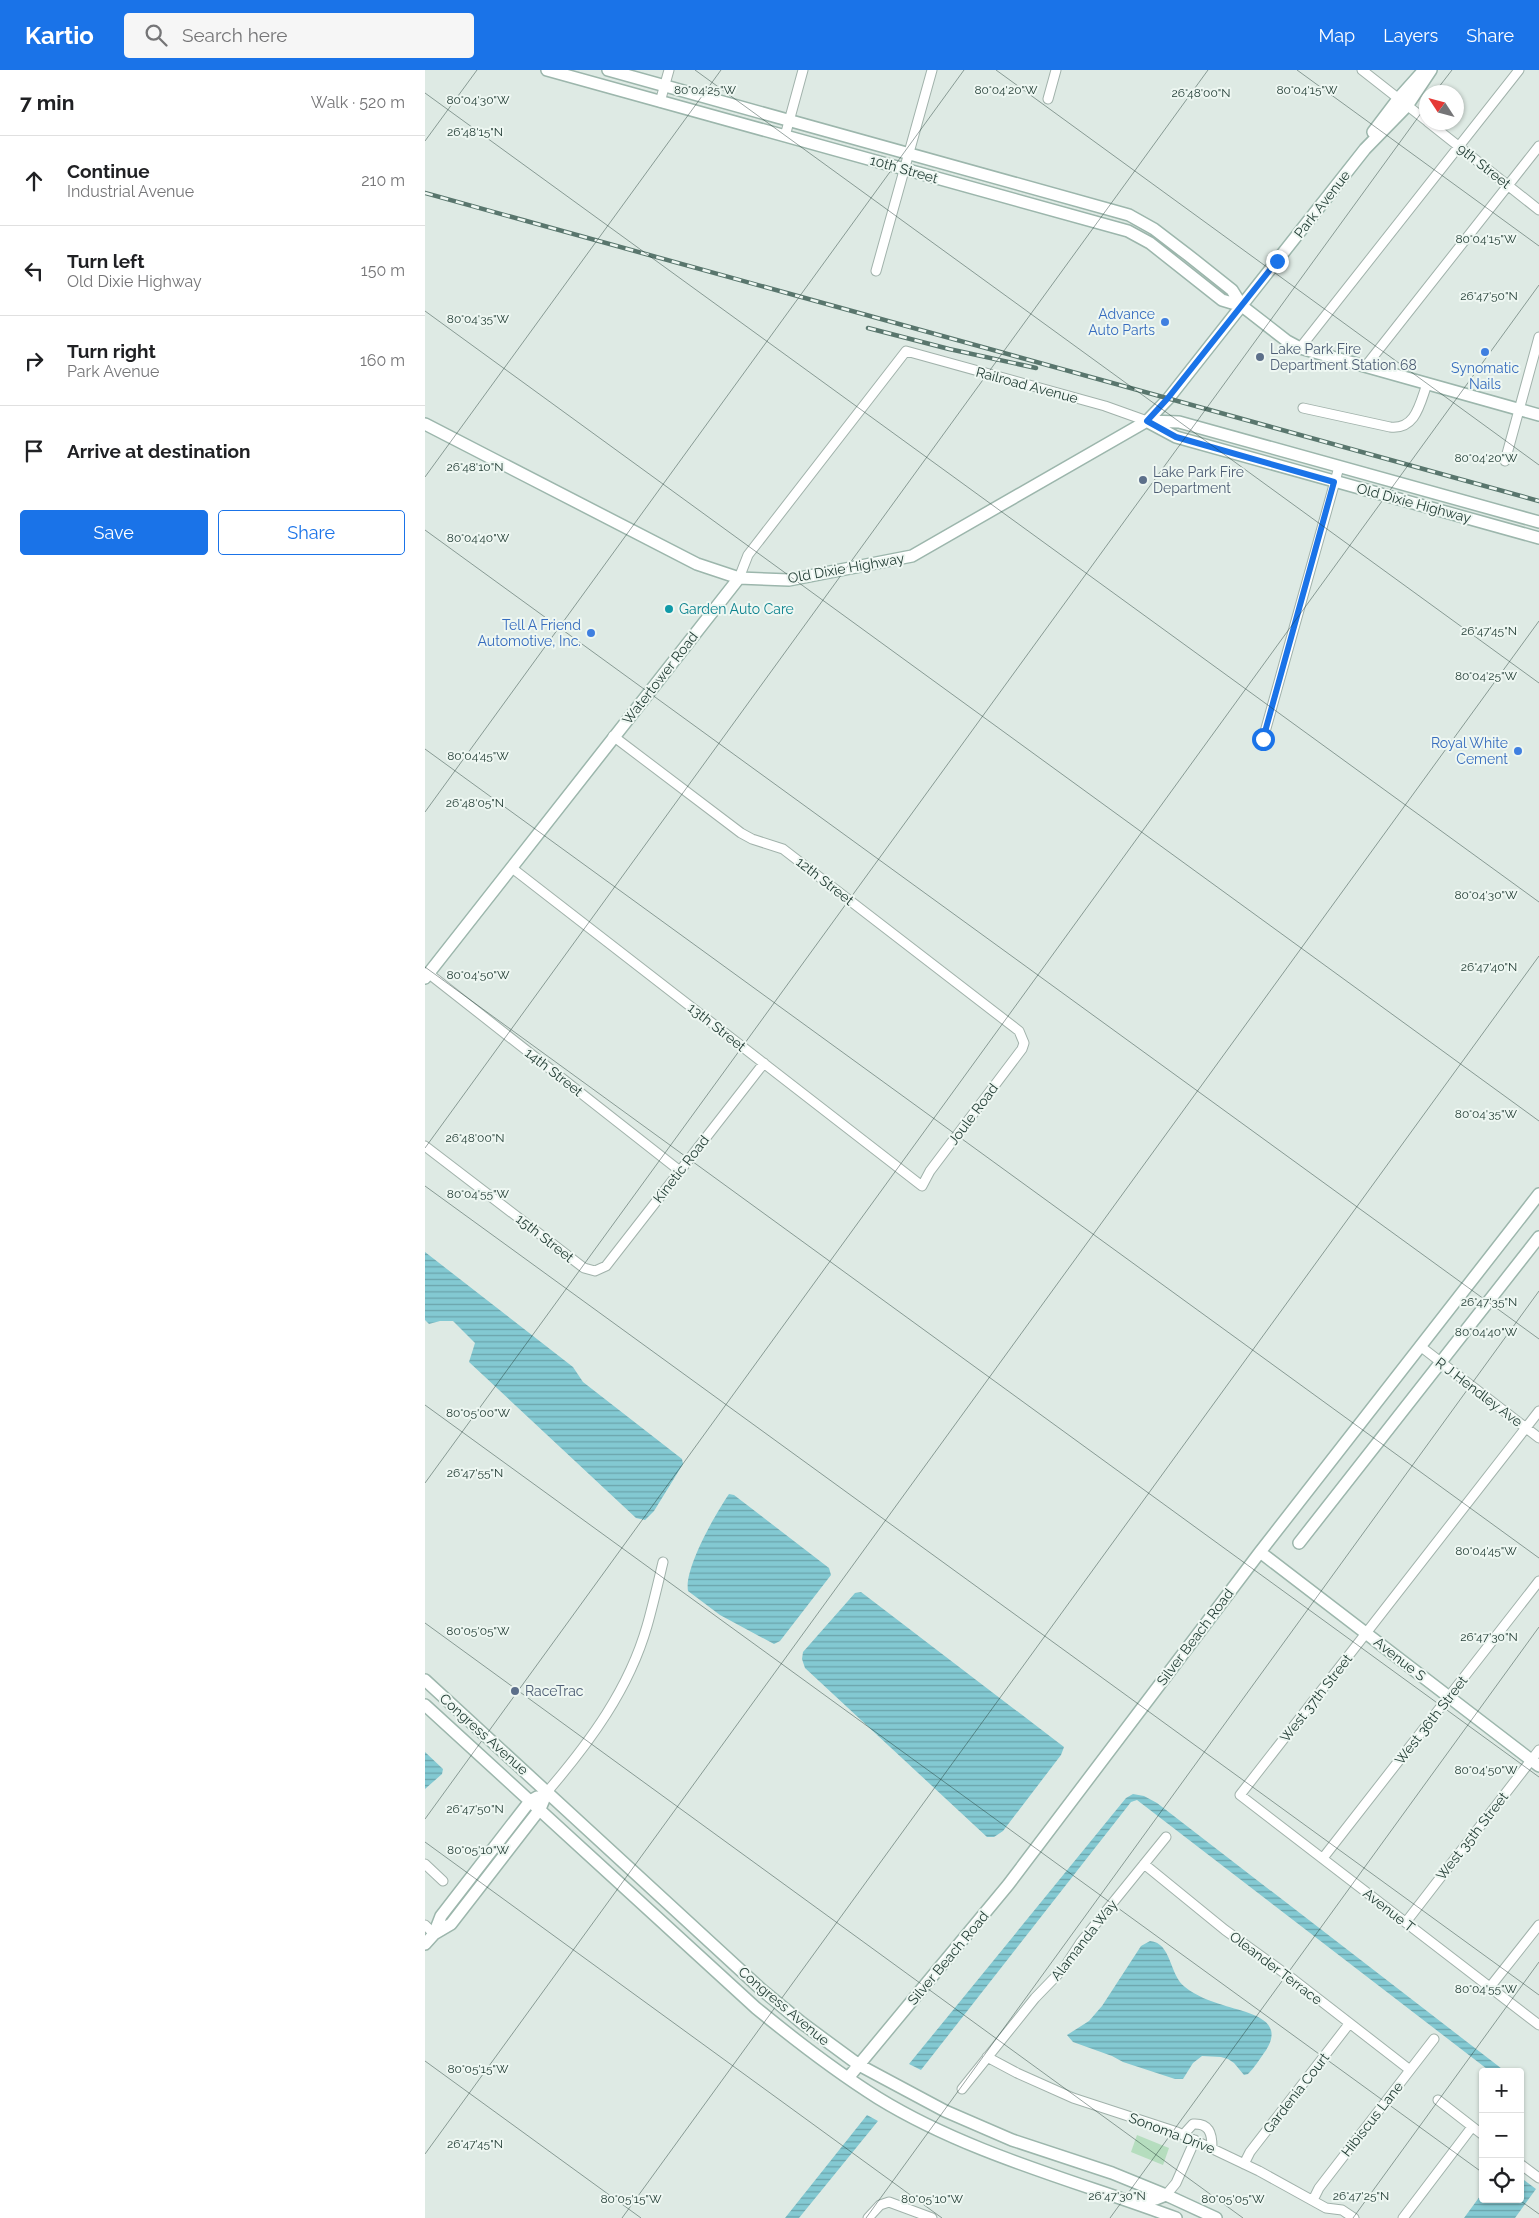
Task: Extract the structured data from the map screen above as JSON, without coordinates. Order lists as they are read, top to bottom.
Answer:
{
  "streets": {
    "street": [
      "9th Street",
      "10th Street",
      "Park Avenue",
      "Railroad Avenue",
      "Old Dixie Highway",
      "Watertower Road",
      "12th Street",
      "13th Street",
      "14th Street",
      "Joule Road",
      "Kinetic Road",
      "15th Street",
      "R J Hendley Ave",
      "Silver Beach Road",
      "Avenue S",
      "West 37th Street",
      "West 36th Street",
      "Congress Avenue",
      "West 35th Street",
      "Avenue T",
      "Alamanda Way",
      "Oleander Terrace",
      "Gardenia Court",
      "Hibiscus Lane",
      "Sonoma Drive"
    ]
  },
  "crossings": [
    ["9th Street", "Park Avenue"],
    ["10th Street", "Park Avenue"],
    ["Park Avenue", "Railroad Avenue"],
    ["Park Avenue", "Old Dixie Highway"],
    ["Railroad Avenue", "Old Dixie Highway"],
    ["Railroad Avenue", "Watertower Road"],
    ["Old Dixie Highway", "Watertower Road"],
    ["Watertower Road", "12th Street"],
    ["Watertower Road", "13th Street"],
    ["Watertower Road", "14th Street"],
    ["12th Street", "Joule Road"],
    ["13th Street", "Joule Road"],
    ["13th Street", "Kinetic Road"],
    ["14th Street", "Kinetic Road"],
    ["Kinetic Road", "15th Street"],
    ["R J Hendley Ave", "Silver Beach Road"],
    ["R J Hendley Ave", "West 37th Street"],
    ["Silver Beach Road", "Avenue S"],
    ["Silver Beach Road", "Congress Avenue"],
    ["Avenue S", "West 37th Street"],
    ["Avenue S", "West 36th Street"],
    ["Avenue S", "West 35th Street"],
    ["West 37th Street", "Avenue T"],
    ["West 36th Street", "Avenue T"],
    ["West 35th Street", "Avenue T"],
    ["Alamanda Way", "Oleander Terrace"],
    ["Alamanda Way", "Sonoma Drive"],
    ["Oleander Terrace", "Gardenia Court"],
    ["Oleander Terrace", "Hibiscus Lane"],
    ["Gardenia Court", "Sonoma Drive"],
    ["Hibiscus Lane", "Sonoma Drive"]
  ],
  "places": [
    "Advance Auto Parts",
    "Synomatic Nails",
    "Lake Park Fire Department Station 68",
    "Lake Park Fire Department",
    "Garden Auto Care",
    "Tell A Friend Automotive, Inc.",
    "Royal White Cement",
    "RaceTrac"
  ],
  "north": "top left",
  "page": {
    "header": "Kartio",
    "search": "Search here",
    "nav": ["Map", "Layers", "Share"],
    "heading": ["7 min", "Walk · 520 m"],
    "list": [
      ["Continue", "Industrial Avenue", "210 m"],
      ["Turn left", "Old Dixie Highway", "150 m"],
      ["Turn right", "Park Avenue", "160 m"],
      "Arrive at destination"
    ],
    "buttons": ["Save", "Share"],
    "map_buttons": ["+", "−"]
  },
  "coordinates": [
    "80°04'25\"W",
    "80°04'20\"W",
    "80°04'15\"W",
    "26°48'00\"N",
    "80°04'30\"W",
    "26°48'15\"N",
    "26°47'50\"N",
    "80°04'35\"W",
    "26°48'10\"N",
    "80°04'40\"W",
    "26°47'45\"N",
    "80°04'45\"W",
    "26°48'05\"N",
    "26°47'40\"N",
    "80°04'50\"W",
    "80°04'55\"W",
    "26°47'35\"N",
    "80°05'00\"W",
    "26°47'55\"N",
    "80°05'05\"W",
    "26°47'30\"N",
    "80°05'10\"W",
    "80°05'15\"W",
    "26°47'25\"N"
  ]
}
